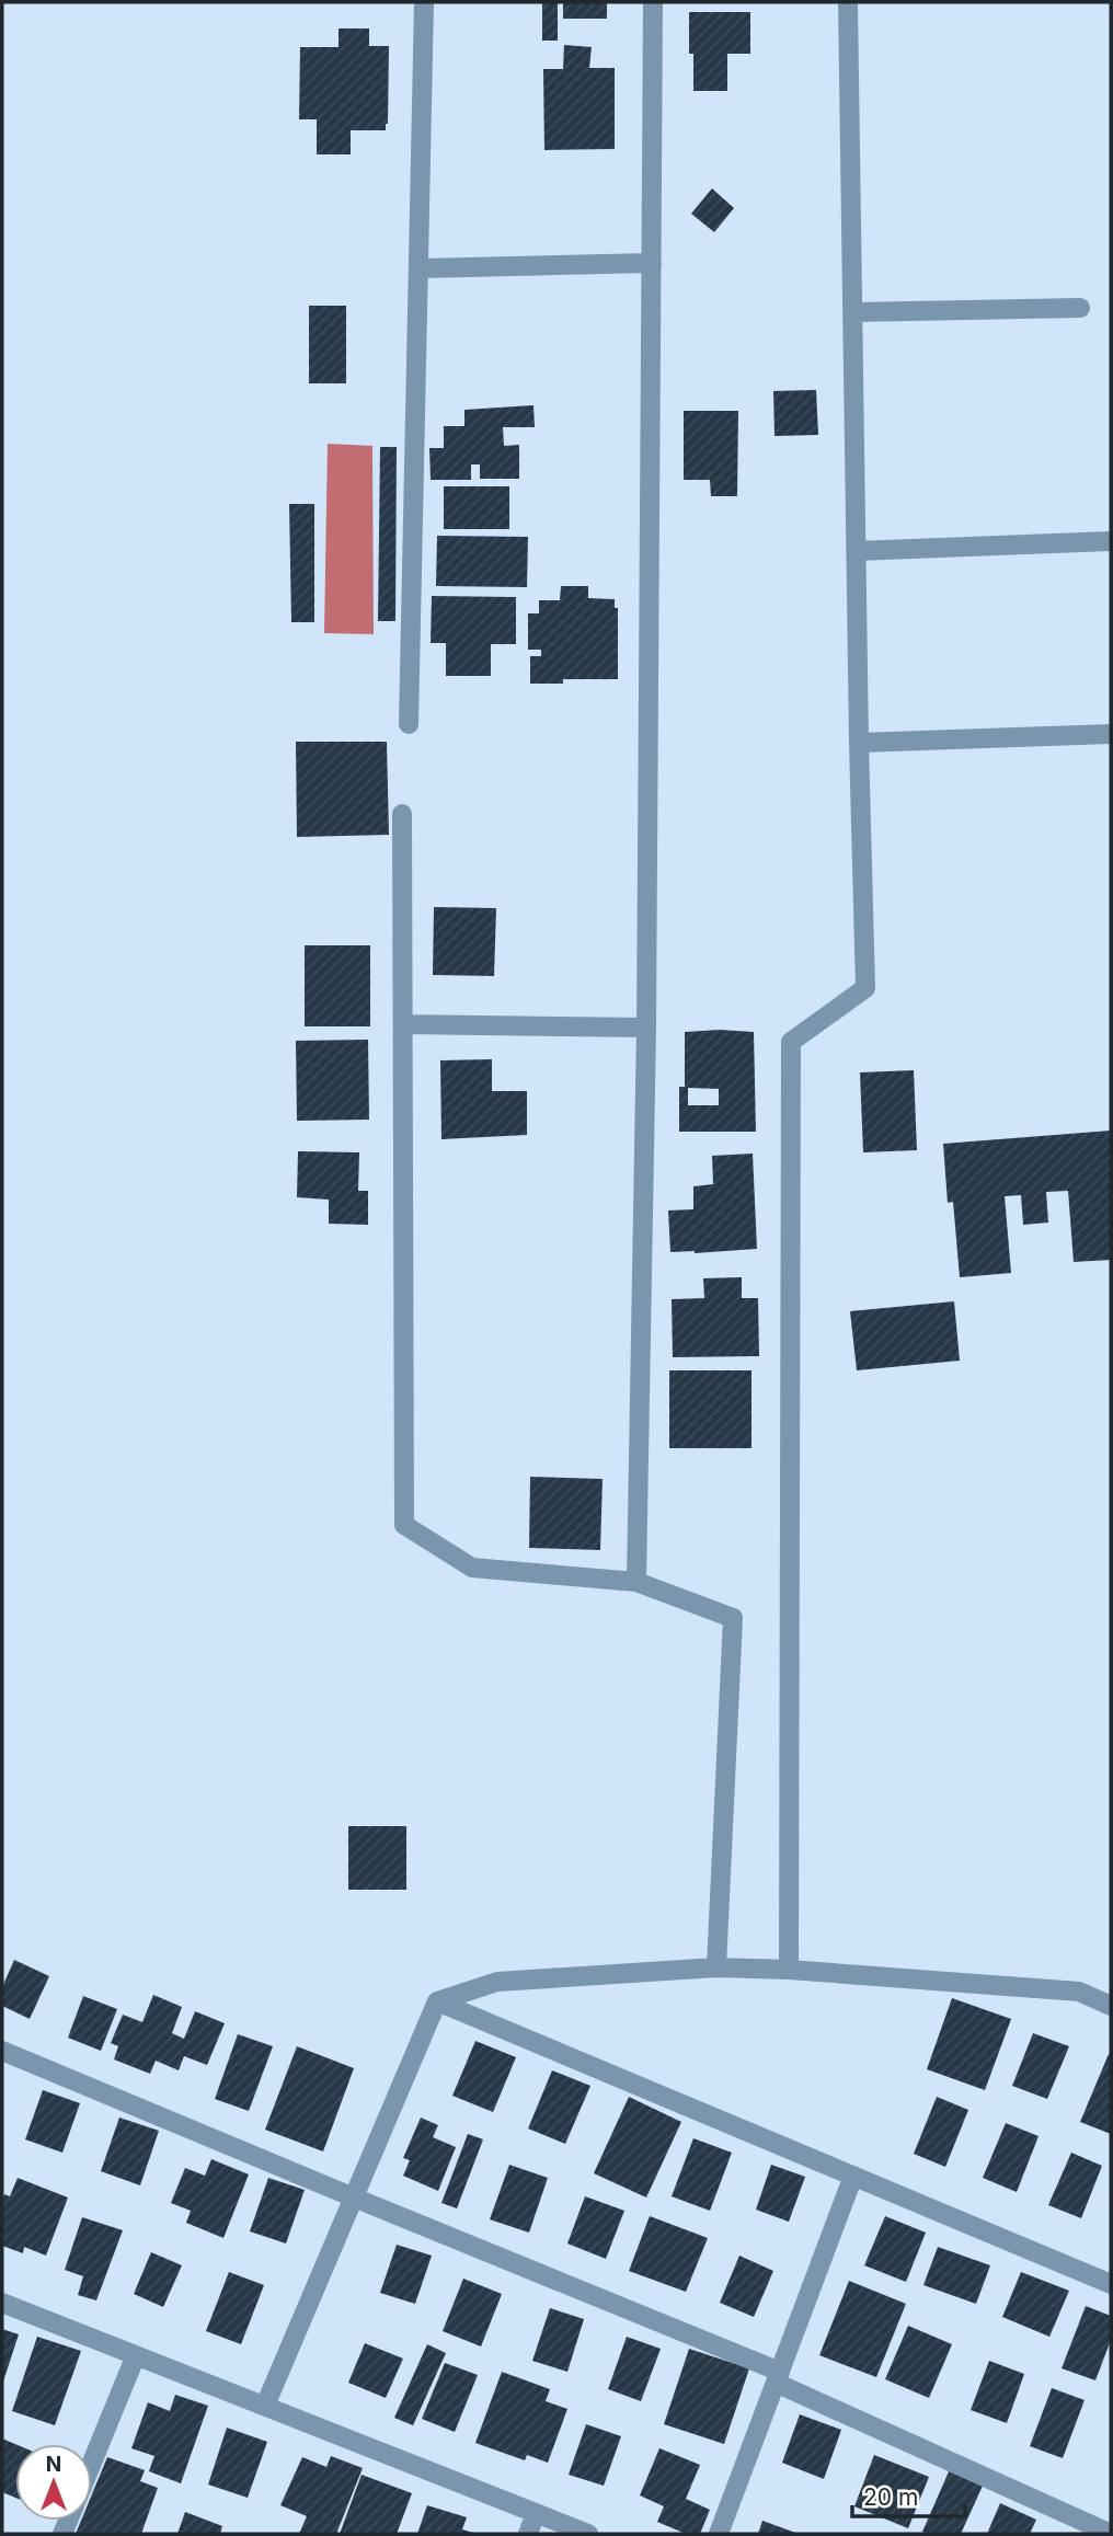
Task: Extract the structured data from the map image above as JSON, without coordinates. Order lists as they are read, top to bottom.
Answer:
{
  "scale_bar": "20 m",
  "north": "top"
}
